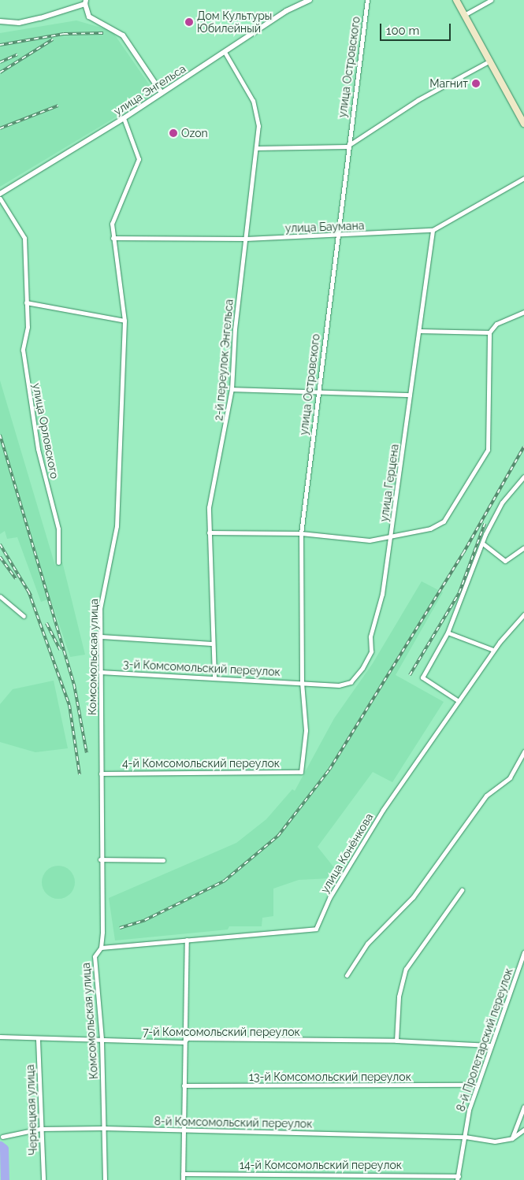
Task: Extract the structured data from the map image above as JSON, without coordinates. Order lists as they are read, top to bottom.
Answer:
{
  "streets": {
    "street": [
      "улица Островского",
      "улица Энгельса",
      "улица Баумана",
      "2-й переулок Энгельса",
      "улица Орловского",
      "улица Герцена",
      "Комсомольская улица",
      "3-й Комсомольский переулок",
      "4-й Комсомольский переулок",
      "улица Конёнкова",
      "7-й Комсомольский переулок",
      "8-й Пролетарский переулок",
      "13-й Комсомольский переулок",
      "Чернецкая улица",
      "8-й Комсомольский переулок",
      "14-й Комсомольский переулок"
    ]
  },
  "crossings": [
    ["улица Островского", "улица Баумана"],
    ["улица Островского", "улица Герцена"],
    ["улица Островского", "3-й Комсомольский переулок"],
    ["улица Островского", "4-й Комсомольский переулок"],
    ["улица Энгельса", "2-й переулок Энгельса"],
    ["улица Энгельса", "Комсомольская улица"],
    ["улица Баумана", "2-й переулок Энгельса"],
    ["улица Баумана", "улица Герцена"],
    ["улица Баумана", "Комсомольская улица"],
    ["2-й переулок Энгельса", "3-й Комсомольский переулок"],
    ["улица Герцена", "3-й Комсомольский переулок"],
    ["Комсомольская улица", "3-й Комсомольский переулок"],
    ["Комсомольская улица", "4-й Комсомольский переулок"],
    ["Комсомольская улица", "улица Конёнкова"],
    ["Комсомольская улица", "7-й Комсомольский переулок"],
    ["Комсомольская улица", "8-й Комсомольский переулок"],
    ["7-й Комсомольский переулок", "8-й Пролетарский переулок"],
    ["7-й Комсомольский переулок", "Чернецкая улица"],
    ["8-й Пролетарский переулок", "13-й Комсомольский переулок"],
    ["8-й Пролетарский переулок", "8-й Комсомольский переулок"],
    ["8-й Пролетарский переулок", "14-й Комсомольский переулок"],
    ["Чернецкая улица", "8-й Комсомольский переулок"]
  ],
  "places": ["Дом Культуры Юбилейный", "Магнит", "Ozon"],
  "scale_bar": "100 m"
}
